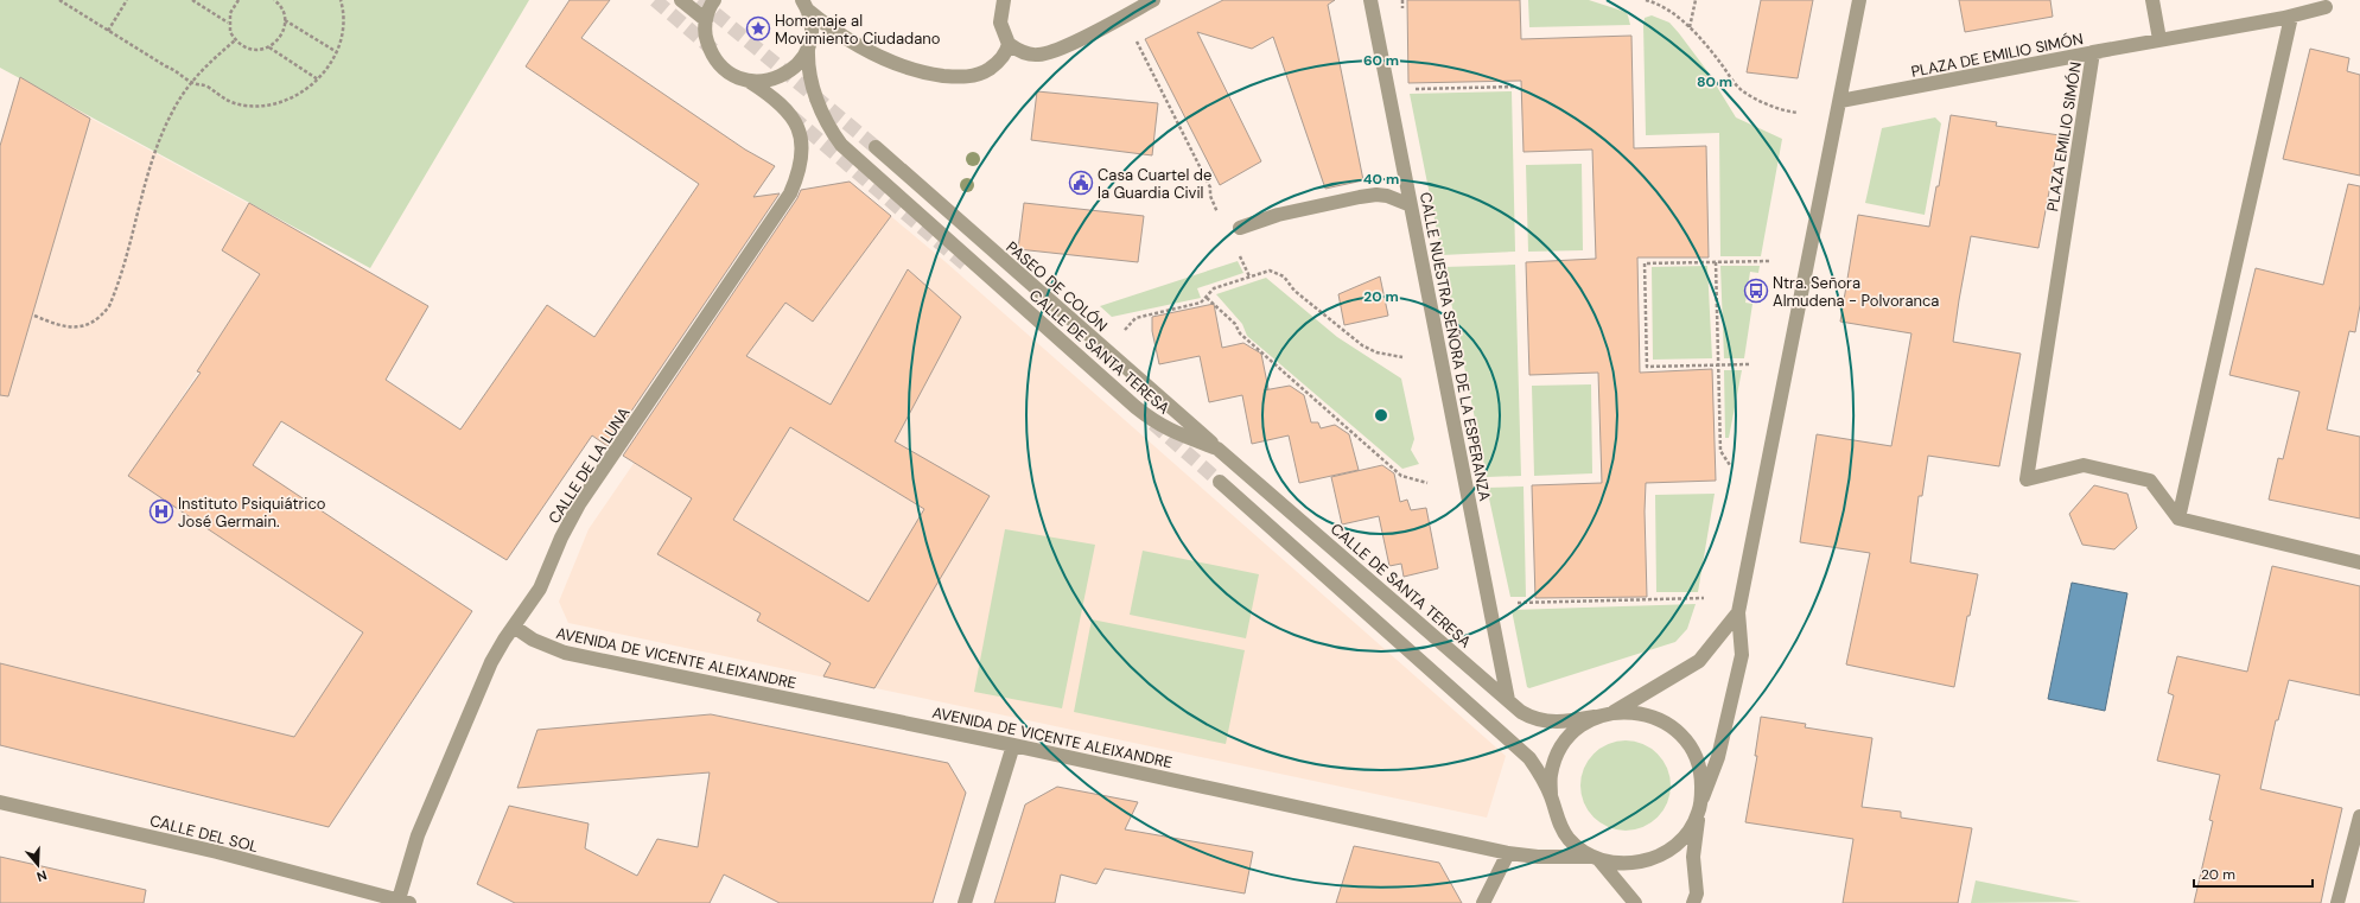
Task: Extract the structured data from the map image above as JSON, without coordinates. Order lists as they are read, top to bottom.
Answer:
{
  "streets": {
    "street": [
      "PLAZA DE EMILIO SIMÓN",
      "PLAZA EMILIO SIMÓN",
      "PASEO DE COLÓN",
      "CALLE NUESTRA SEÑORA DE LA ESPERANZA",
      "CALLE DE SANTA TERESA",
      "CALLE DE LA LUNA",
      "AVENIDA DE VICENTE ALEIXANDRE",
      "CALLE DEL SOL"
    ]
  },
  "crossings": [
    ["PLAZA DE EMILIO SIMÓN", "PLAZA EMILIO SIMÓN"],
    ["PASEO DE COLÓN", "CALLE DE SANTA TERESA"],
    ["CALLE NUESTRA SEÑORA DE LA ESPERANZA", "CALLE DE SANTA TERESA"],
    ["CALLE DE SANTA TERESA", "AVENIDA DE VICENTE ALEIXANDRE"],
    ["CALLE DE LA LUNA", "AVENIDA DE VICENTE ALEIXANDRE"],
    ["CALLE DE LA LUNA", "CALLE DEL SOL"]
  ],
  "places": {
    "place": ["Homenaje al Movimiento Ciudadano"],
    "public building": ["Casa Cuartel de la Guardia Civil"],
    "bus stop": ["Ntra. Señora Almudena - Polvoranca"],
    "hospital": ["Instituto Psiquiátrico José Germain."]
  },
  "scale_bar": "20 m",
  "north": "bottom",
  "rings": [
    "60 m",
    "80 m",
    "40 m",
    "20 m"
  ]
}
